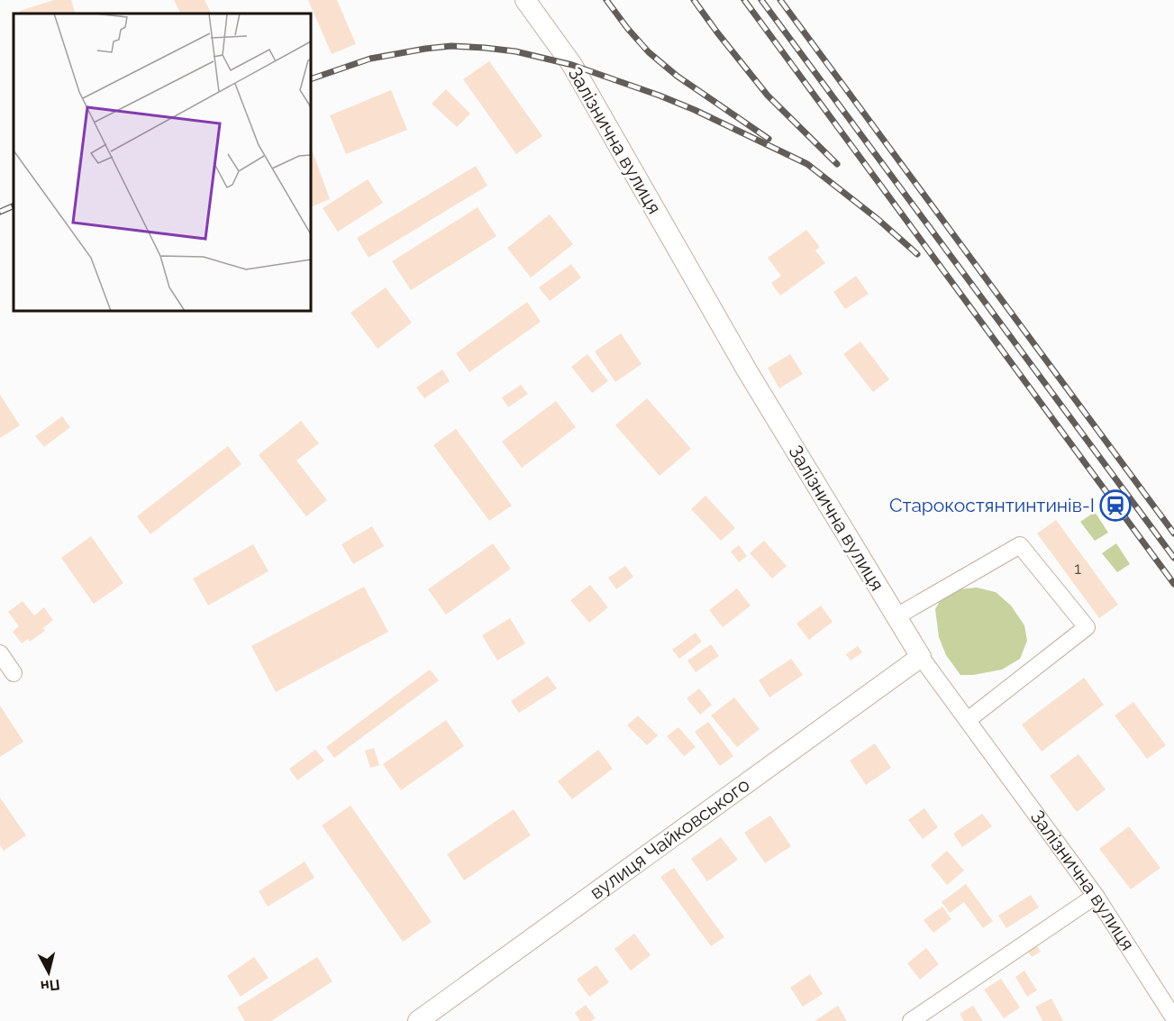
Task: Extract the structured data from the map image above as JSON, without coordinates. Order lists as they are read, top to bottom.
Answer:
{
  "streets": {
    "street": ["Залізнична вулиця", "вулиця Чайковського"]
  },
  "crossings": [
    ["Залізнична вулиця", "вулиця Чайковського"]
  ],
  "places": {
    "station": ["Старокостянтинтинів-І"]
  },
  "house_numbers": ["1"],
  "north": "bottom"
}
